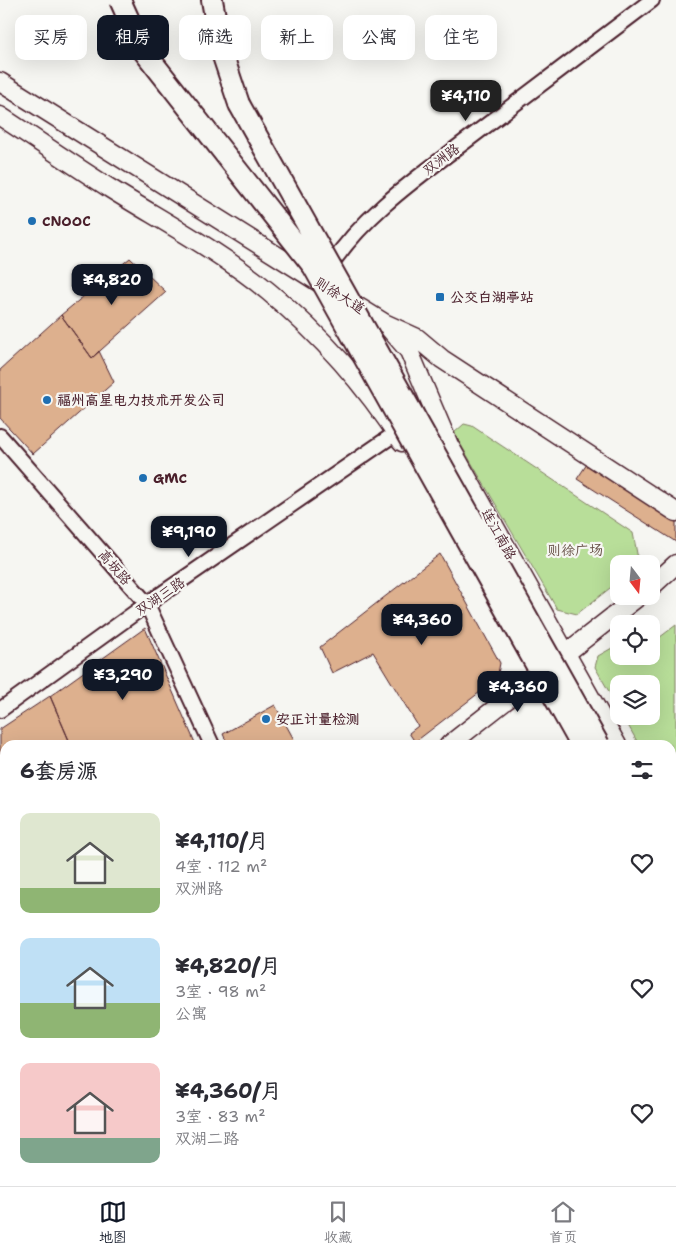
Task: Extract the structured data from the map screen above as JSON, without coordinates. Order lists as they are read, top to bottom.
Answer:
{
  "streets": {
    "main road": ["则徐大道", "连江南路"],
    "street": ["双洲路", "高坂路", "双湖三路"]
  },
  "crossings": [
    ["双洲路", "则徐大道"],
    ["则徐大道", "连江南路"],
    ["高坂路", "双湖三路"]
  ],
  "parks": ["则徐广场"],
  "places": {
    "other": [
      "CNOOC",
      "福州高星电力技术开发公司",
      "GMC",
      "安正计量检测"
    ],
    "transit": ["公交白湖亭站"]
  },
  "north": "bottom",
  "page": {
    "chip": [
      "买房",
      "租房",
      "筛选",
      "新上",
      "公寓",
      "住宅"
    ],
    "price": [
      "¥4,110",
      "¥4,820",
      "¥9,190",
      "¥4,360",
      "¥3,290",
      "¥4,360"
    ],
    "heading": "6套房源",
    "list": [
      {
        "name": "¥4,110/月",
        "note": "4室 · 112 m² · 双洲路"
      },
      {
        "name": "¥4,820/月",
        "note": "3室 · 98 m² · 公寓"
      },
      {
        "name": "¥4,360/月",
        "note": "3室 · 83 m² · 双湖二路"
      }
    ],
    "tabs": ["地图", "收藏", "首页"]
  }
}
